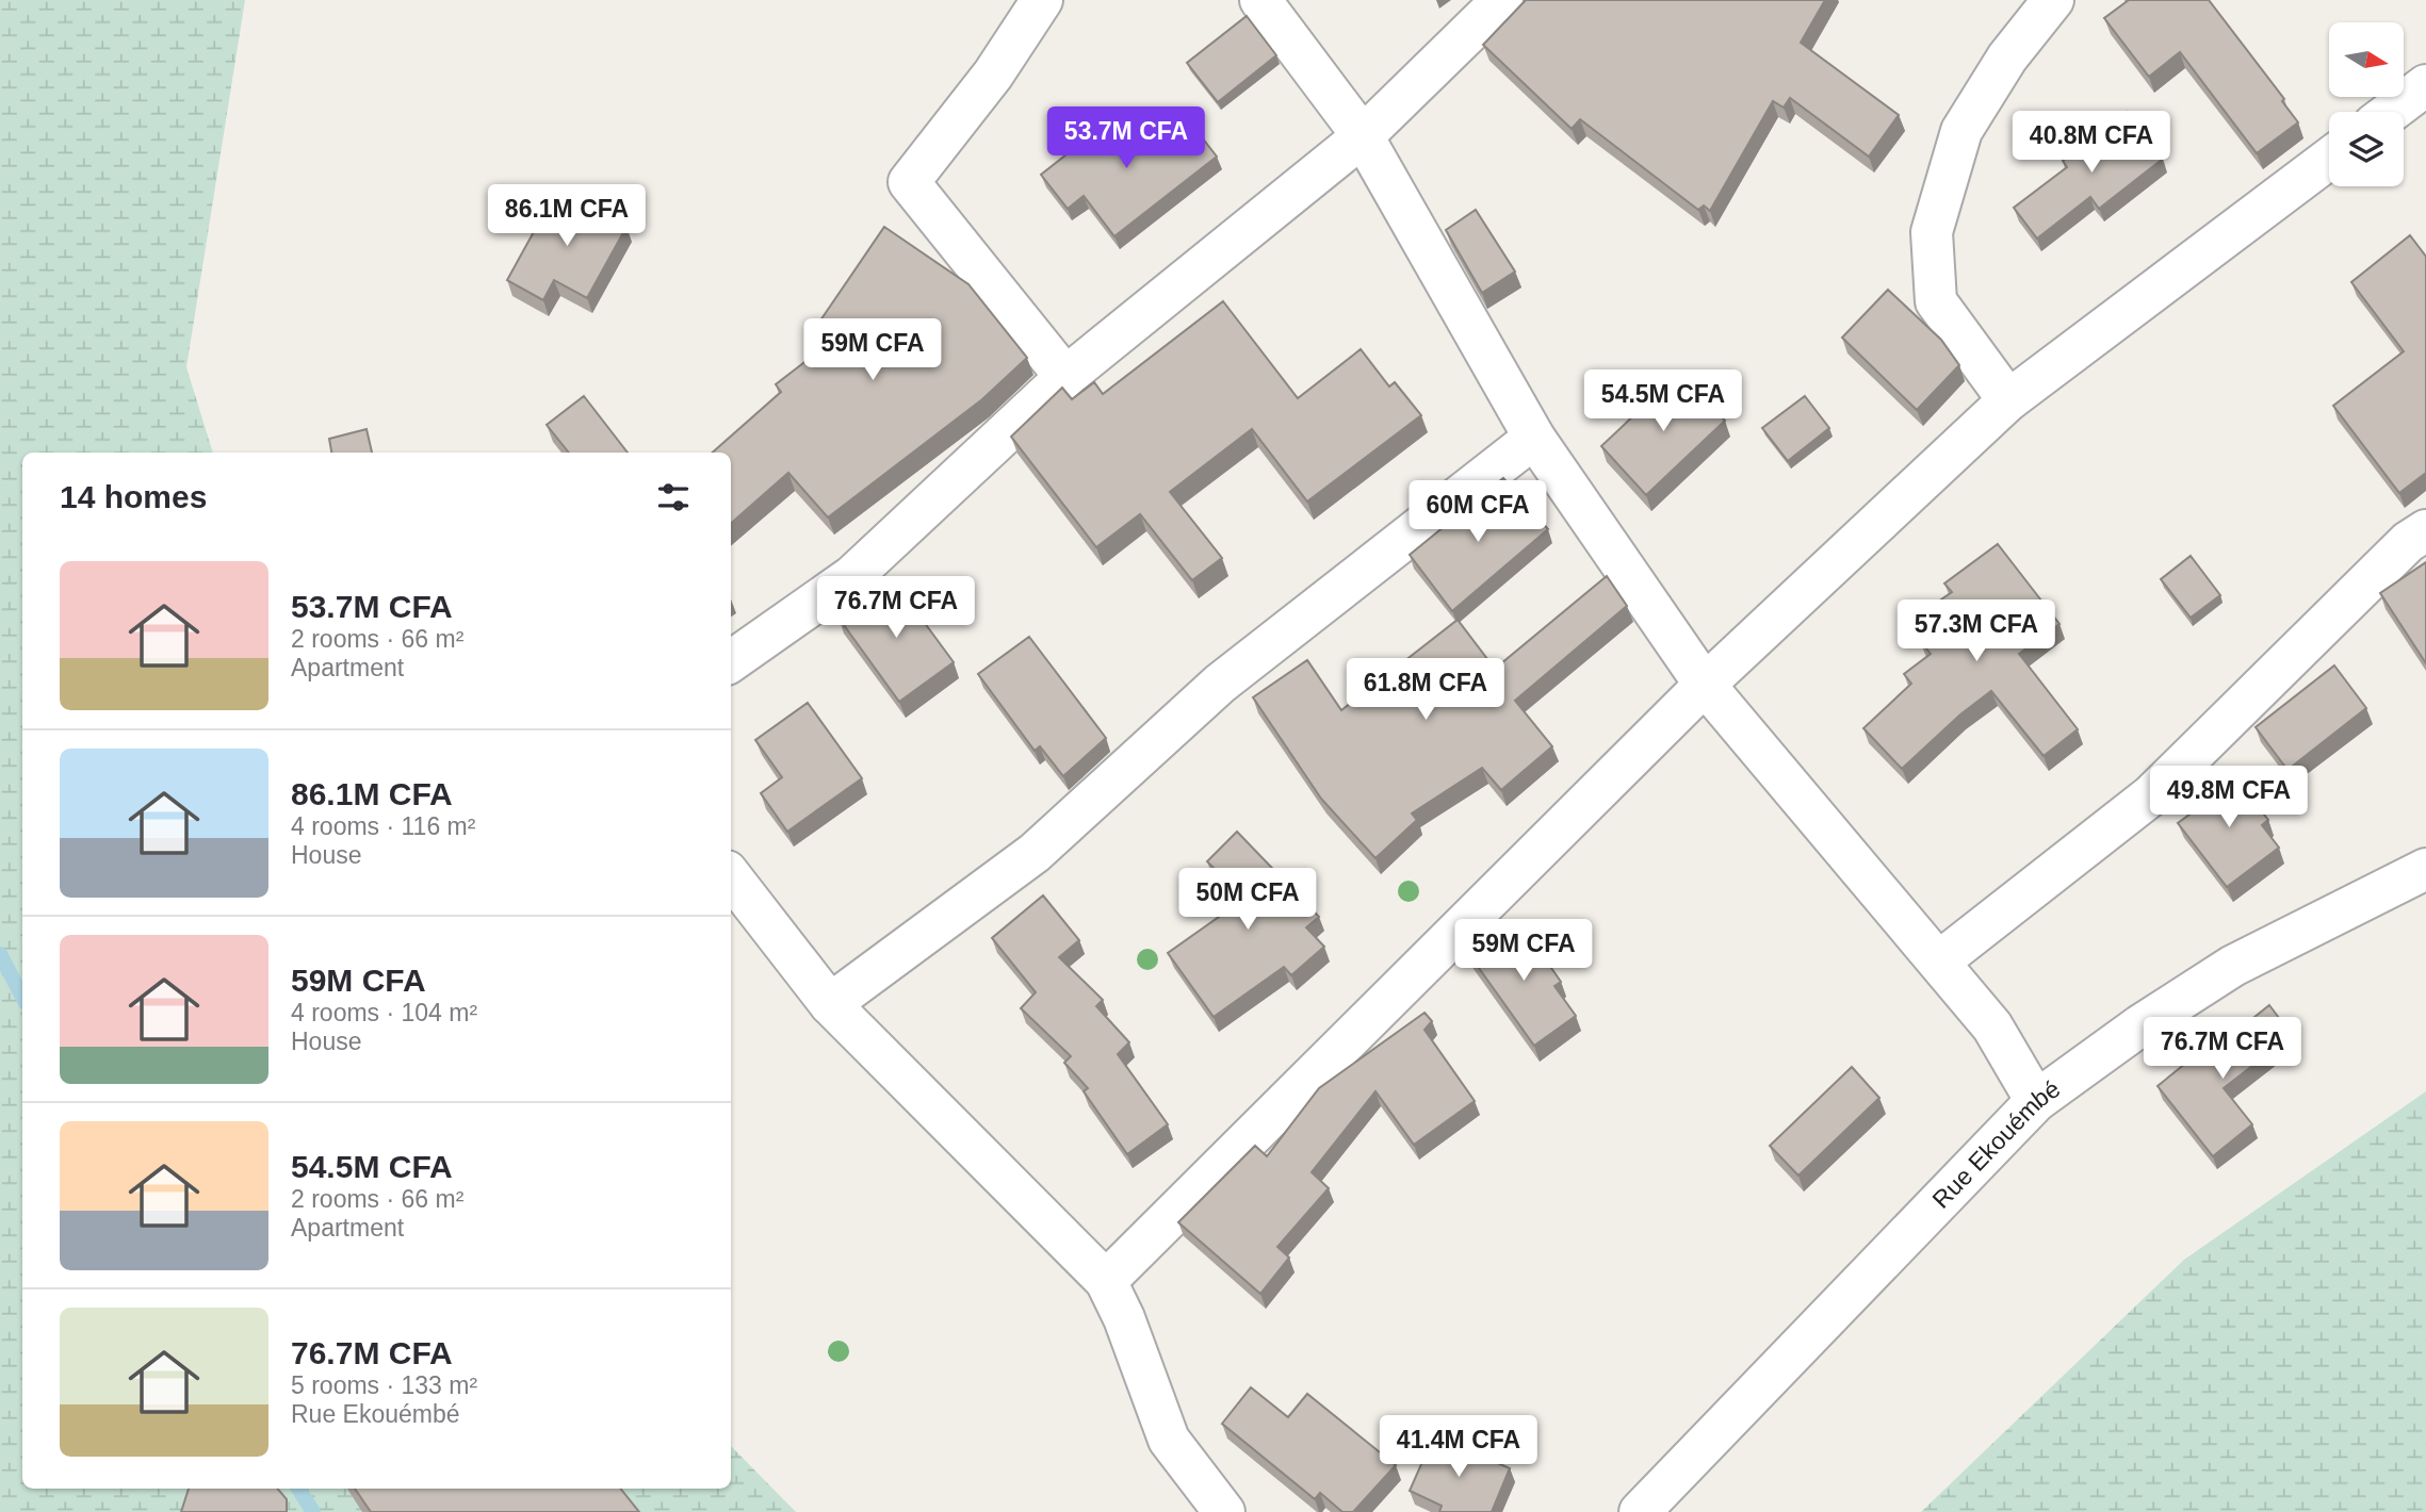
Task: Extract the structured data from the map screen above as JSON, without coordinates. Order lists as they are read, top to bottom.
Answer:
{
  "streets": {
    "street": ["Rue Ekouémbé"]
  },
  "north": "right",
  "page": {
    "price": [
      "53.7M CFA",
      "40.8M CFA",
      "86.1M CFA",
      "59M CFA",
      "54.5M CFA",
      "60M CFA",
      "76.7M CFA",
      "57.3M CFA",
      "61.8M CFA",
      "49.8M CFA",
      "50M CFA",
      "59M CFA",
      "76.7M CFA",
      "41.4M CFA"
    ],
    "heading": "14 homes",
    "list": [
      {
        "name": "53.7M CFA",
        "note": "2 rooms · 66 m² · Apartment"
      },
      {
        "name": "86.1M CFA",
        "note": "4 rooms · 116 m² · House"
      },
      {
        "name": "59M CFA",
        "note": "4 rooms · 104 m² · House"
      },
      {
        "name": "54.5M CFA",
        "note": "2 rooms · 66 m² · Apartment"
      },
      {
        "name": "76.7M CFA",
        "note": "5 rooms · 133 m² · Rue Ekouémbé"
      }
    ]
  }
}
